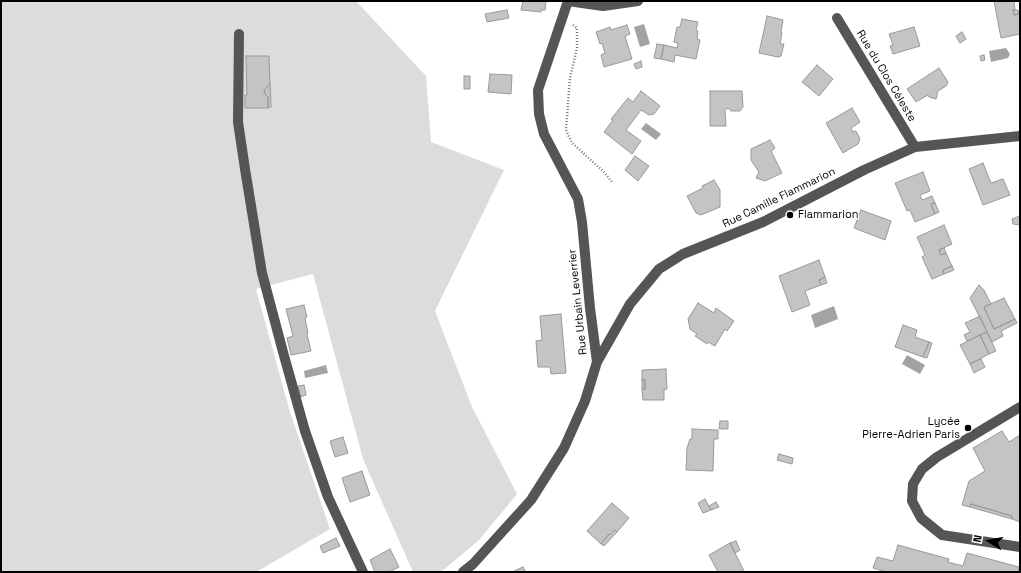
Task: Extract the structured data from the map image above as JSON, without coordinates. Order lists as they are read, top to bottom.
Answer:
{
  "streets": {
    "street": ["Rue du Clos Céleste", "Rue Camille Flammarion", "Rue Urbain Leverrier"]
  },
  "crossings": [
    ["Rue du Clos Céleste", "Rue Camille Flammarion"],
    ["Rue Camille Flammarion", "Rue Urbain Leverrier"]
  ],
  "places": ["Flammarion", "Lycée Pierre-Adrien Paris"],
  "north": "left"
}
